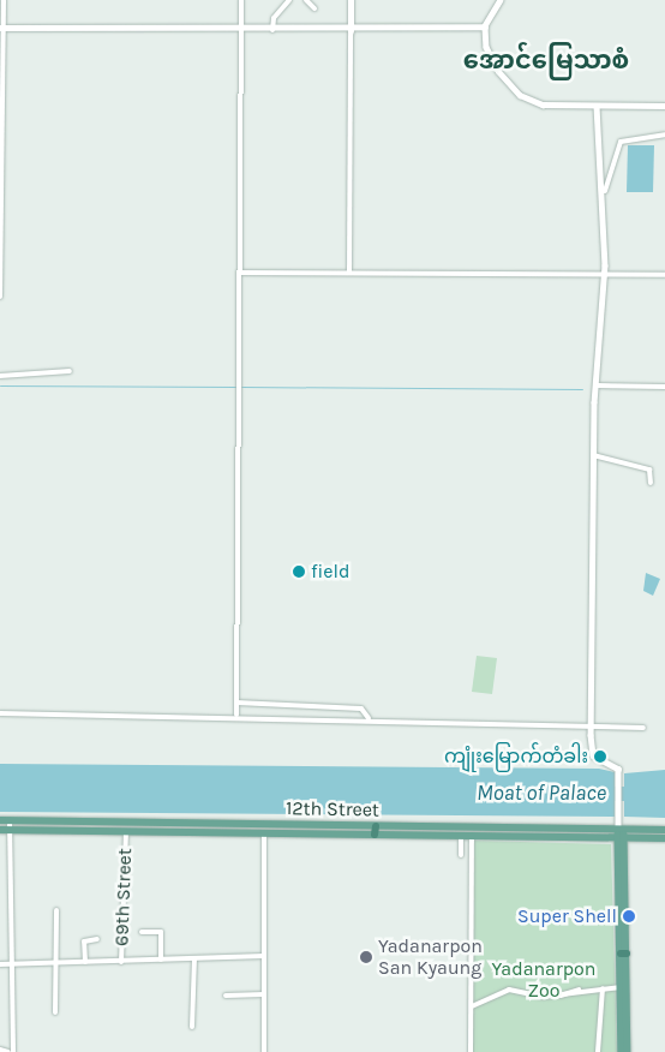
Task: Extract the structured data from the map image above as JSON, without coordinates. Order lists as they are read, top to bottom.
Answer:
{
  "streets": {
    "main road": ["12th Street"],
    "street": ["69th Street"]
  },
  "crossings": [
    ["12th Street", "69th Street"]
  ],
  "districts": ["အောင်မြေသာစံ"],
  "water": ["Moat of Palace"],
  "parks": ["Yadanarpon Zoo"],
  "places": [
    "field",
    "ကျုံးမြောက်တံခါး",
    "Super Shell",
    "Yadanarpon San Kyaung"
  ]
}
